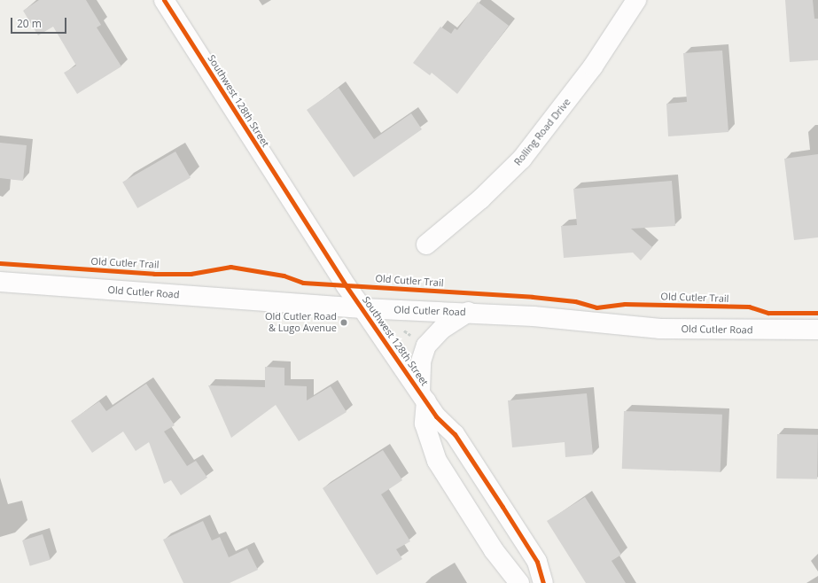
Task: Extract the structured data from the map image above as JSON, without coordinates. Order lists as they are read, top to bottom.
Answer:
{
  "streets": {
    "street": ["Southwest 128th Street", "Rolling Road Drive", "Old Cutler Road"],
    "cycle path": ["Old Cutler Trail"]
  },
  "crossings": [
    ["Southwest 128th Street", "Old Cutler Road"]
  ],
  "places": ["Old Cutler Road & Lugo Avenue"],
  "scale_bar": "20 m"
}
